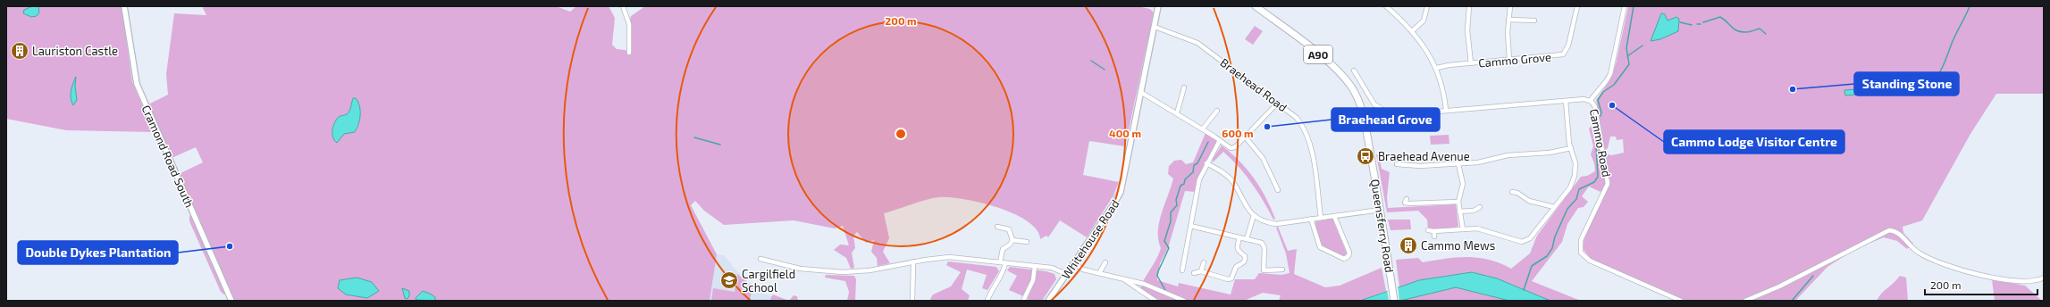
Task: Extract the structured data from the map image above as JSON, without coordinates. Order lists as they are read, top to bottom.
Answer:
{
  "streets": {
    "main road": ["A90", "Queensferry Road"],
    "street": [
      "Cammo Grove",
      "Braehead Road",
      "Cammo Road",
      "Cramond Road South",
      "Whitehouse Road"
    ]
  },
  "crossings": [
    ["Braehead Road", "Whitehouse Road"],
    ["Cammo Road", "Queensferry Road"]
  ],
  "places": {
    "building": ["Lauriston Castle", "Cammo Mews"],
    "other": [
      "Standing Stone",
      "Cammo Lodge Visitor Centre",
      "Braehead Grove",
      "Double Dykes Plantation"
    ],
    "bus stop": ["Braehead Avenue"],
    "school or university": ["Cargilfield School"]
  },
  "scale_bar": "200 m",
  "rings": ["200 m", "400 m", "600 m"]
}
